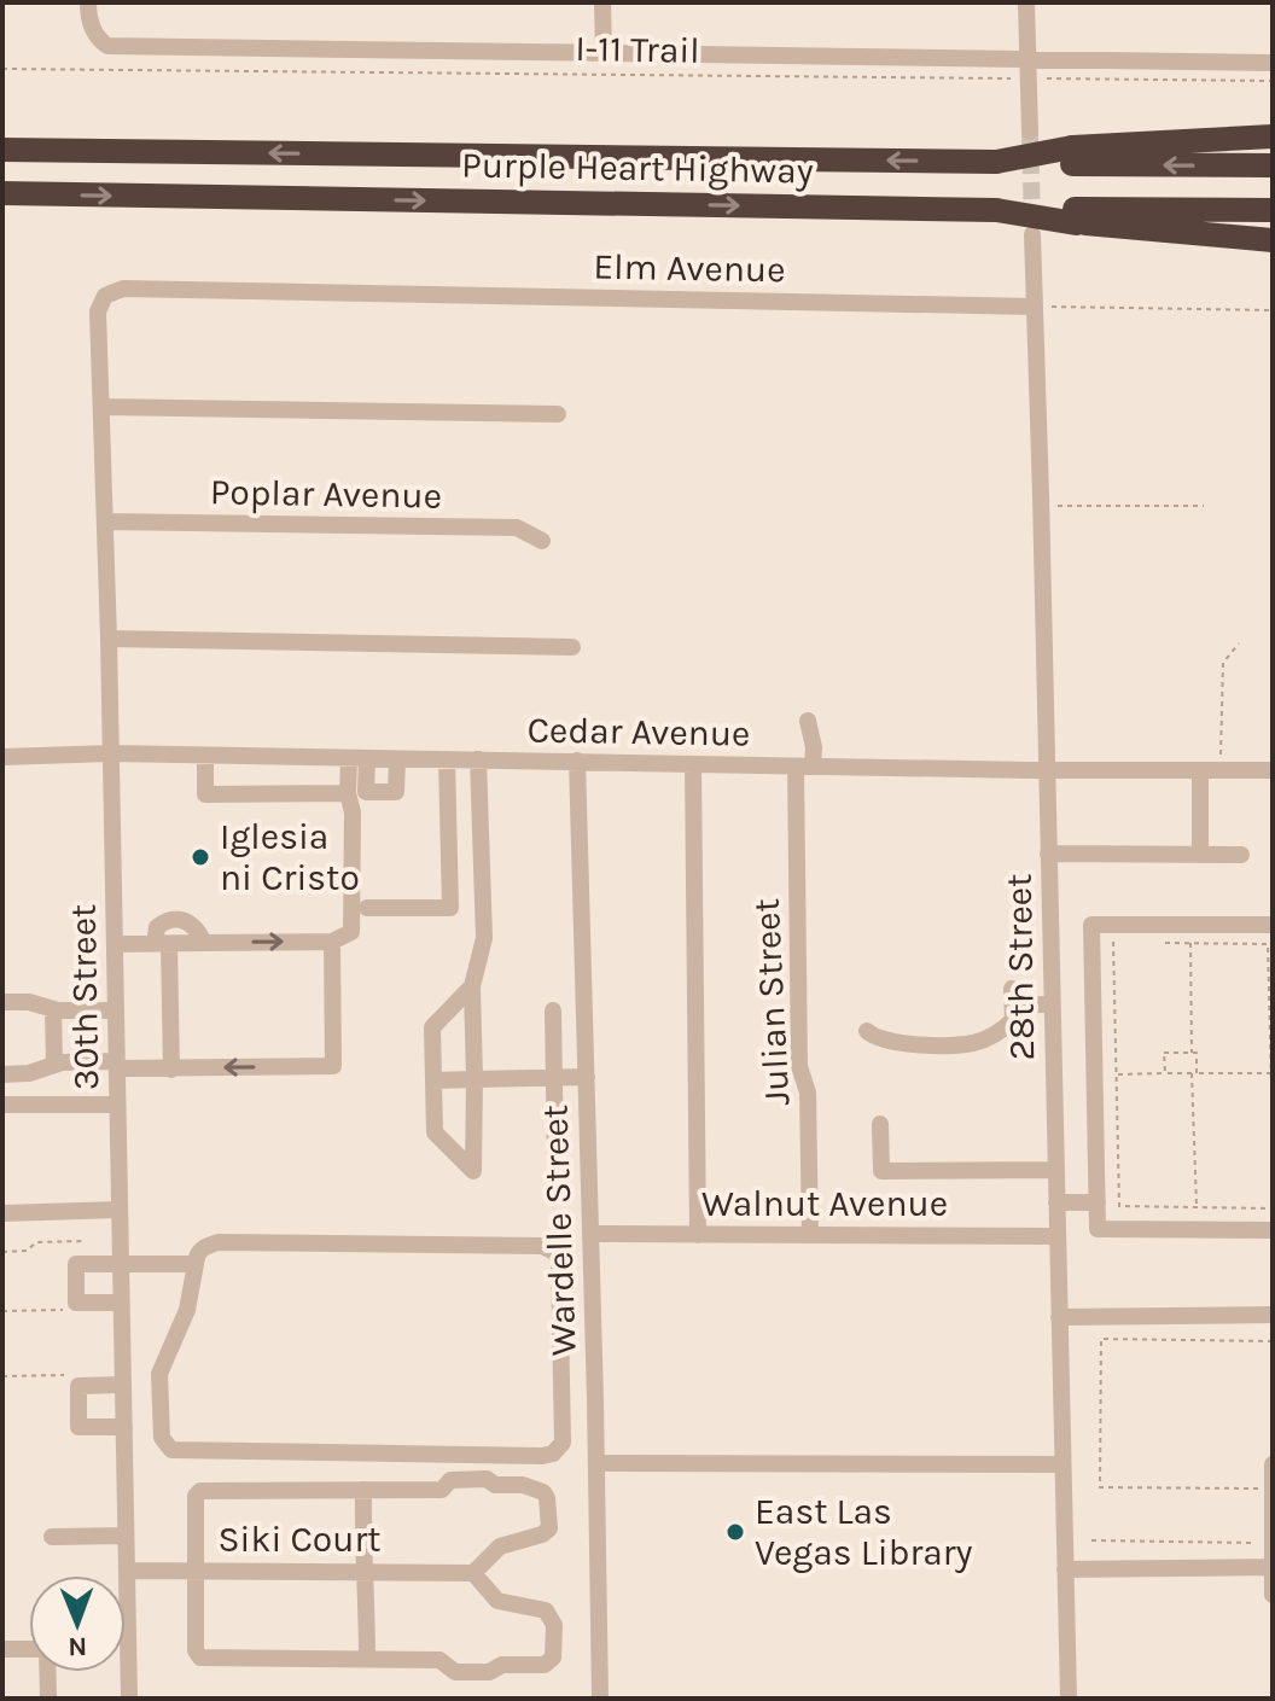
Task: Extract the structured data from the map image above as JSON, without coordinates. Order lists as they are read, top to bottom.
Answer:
{
  "streets": {
    "highway": ["Purple Heart Highway"],
    "street": [
      "Elm Avenue",
      "Poplar Avenue",
      "Cedar Avenue",
      "28th Street",
      "30th Street",
      "Julian Street",
      "Walnut Avenue",
      "Wardelle Street",
      "Siki Court"
    ],
    "path": ["I-11 Trail"]
  },
  "crossings": [
    ["Elm Avenue", "28th Street"],
    ["Elm Avenue", "30th Street"],
    ["Poplar Avenue", "30th Street"],
    ["Cedar Avenue", "28th Street"],
    ["Cedar Avenue", "30th Street"],
    ["Cedar Avenue", "Julian Street"],
    ["Cedar Avenue", "Wardelle Street"],
    ["28th Street", "Walnut Avenue"],
    ["30th Street", "Siki Court"],
    ["Julian Street", "Walnut Avenue"],
    ["Walnut Avenue", "Wardelle Street"]
  ],
  "places": ["Iglesia ni Cristo", "East Las Vegas Library"],
  "north": "bottom"
}
